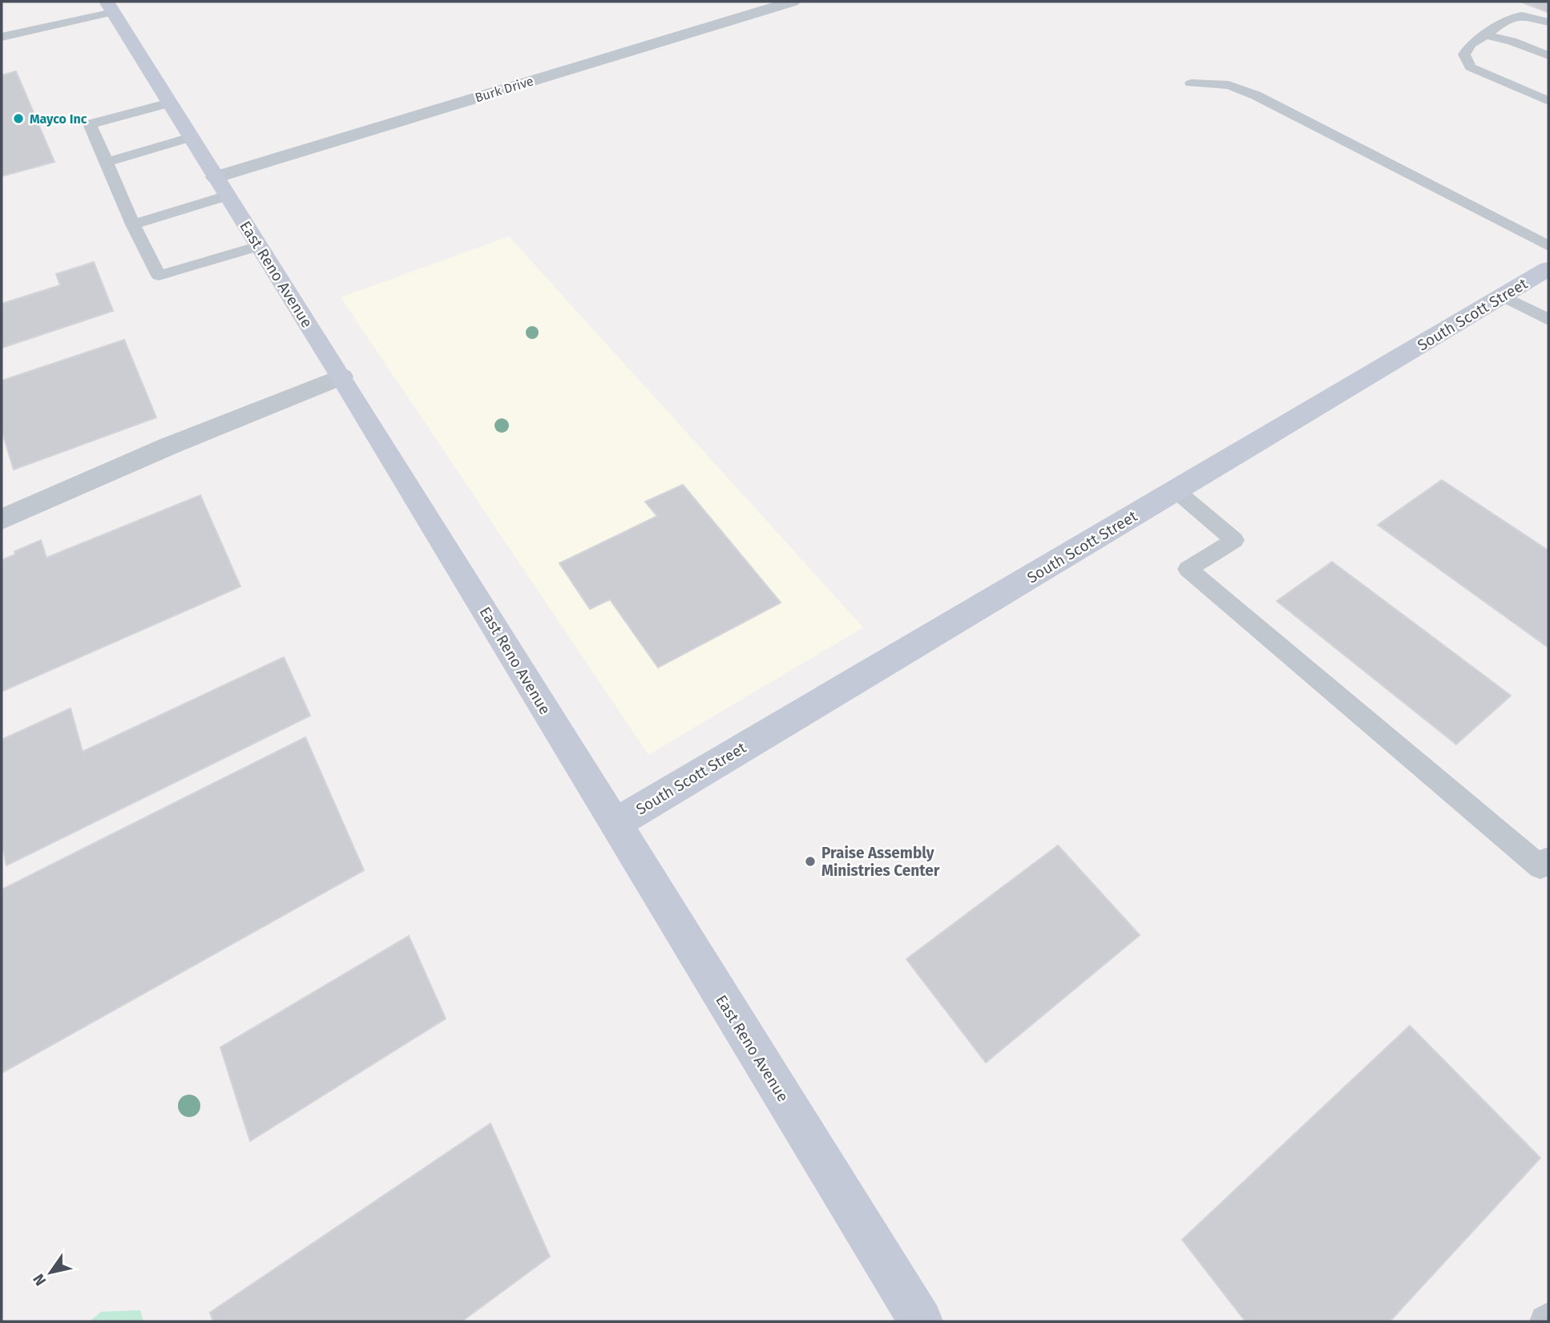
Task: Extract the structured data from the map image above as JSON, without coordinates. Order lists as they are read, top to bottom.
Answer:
{
  "streets": {
    "main road": ["East Reno Avenue", "South Scott Street"],
    "street": ["Burk Drive"]
  },
  "crossings": [
    ["Burk Drive", "East Reno Avenue"],
    ["East Reno Avenue", "South Scott Street"]
  ],
  "places": ["Mayco Inc", "Praise Assembly Ministries Center"],
  "north": "bottom left"
}
